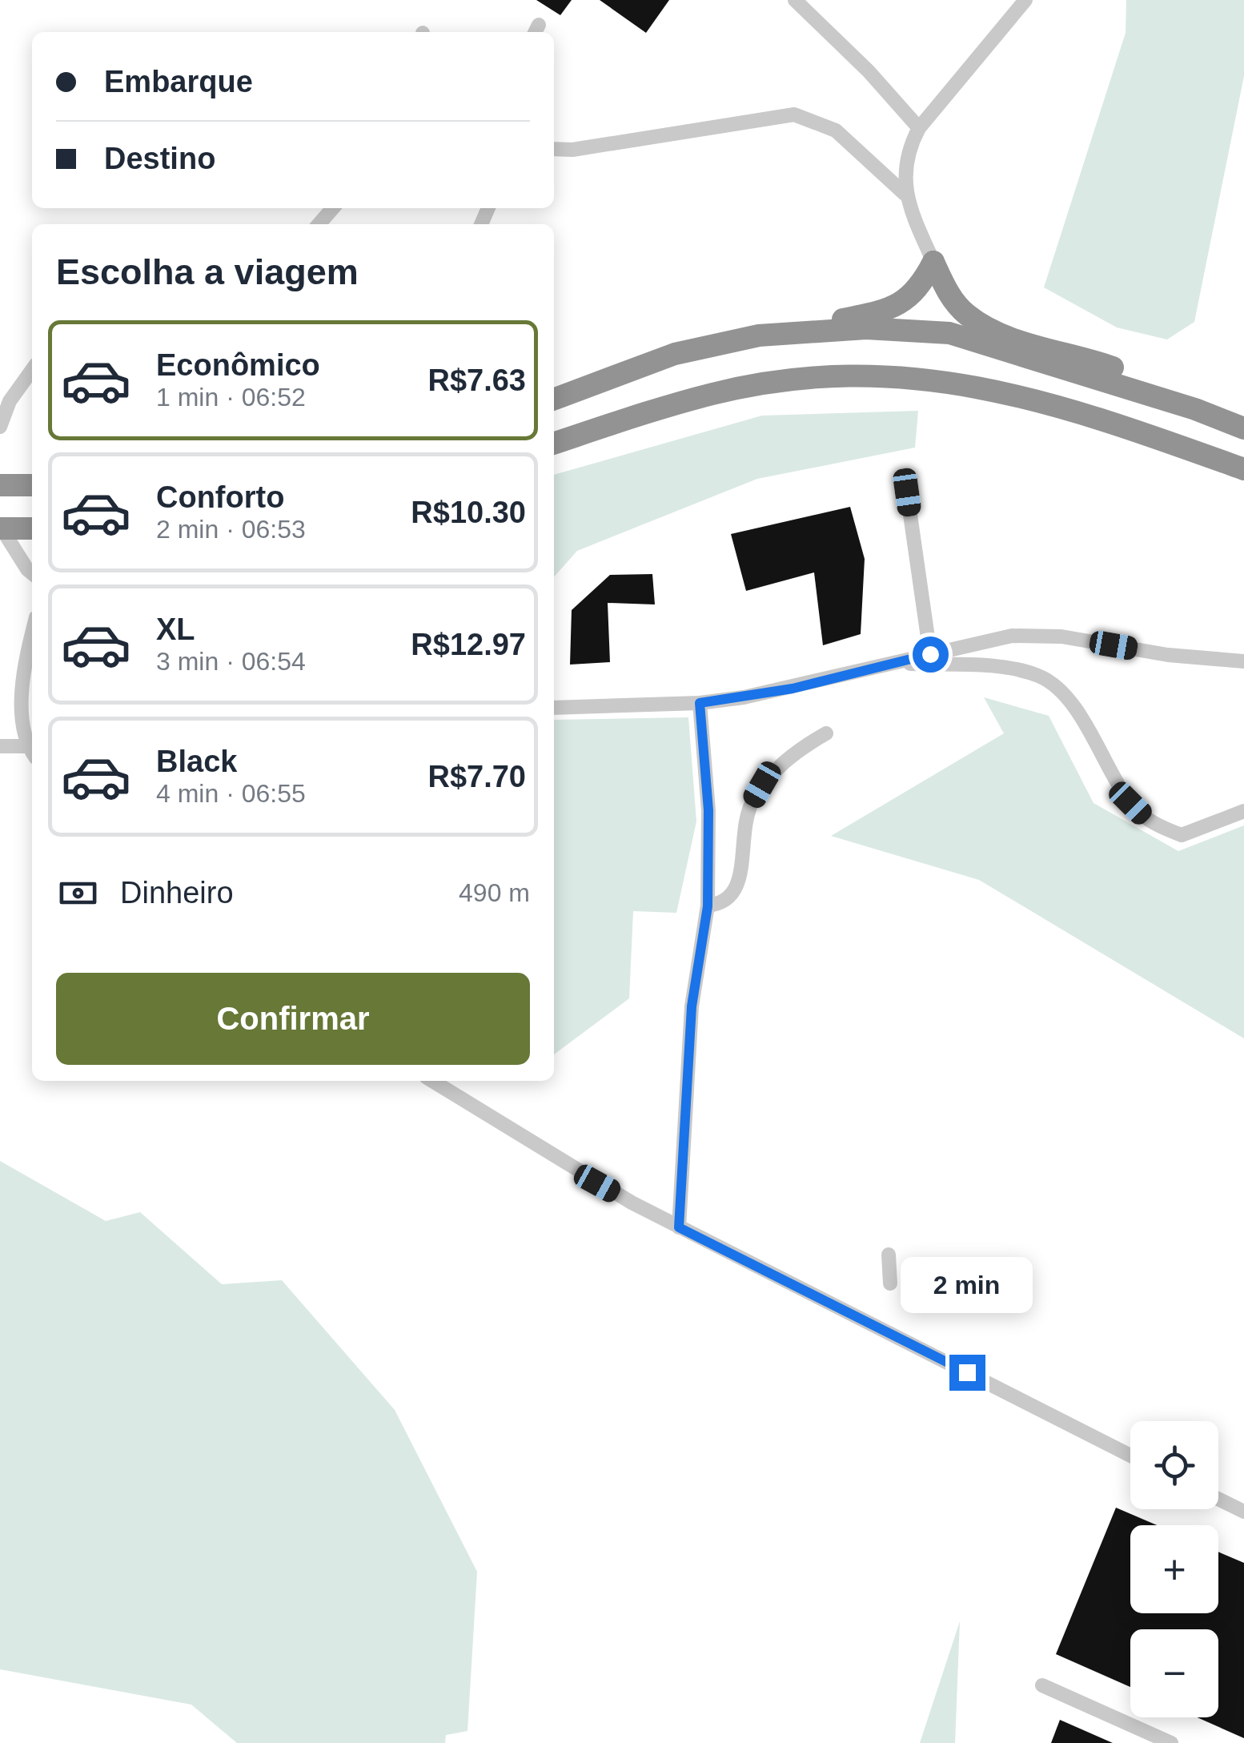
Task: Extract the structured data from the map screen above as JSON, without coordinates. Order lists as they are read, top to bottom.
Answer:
{
  "page": {
    "banner": ["Embarque", "Destino"],
    "heading": "Escolha a viagem",
    "list": [
      {
        "name": "Econômico",
        "note": "1 min · 06:52",
        "value": "R$7.63"
      },
      {
        "name": "Conforto",
        "note": "2 min · 06:53",
        "value": "R$10.30"
      },
      {
        "name": "XL",
        "note": "3 min · 06:54",
        "value": "R$12.97"
      },
      {
        "name": "Black",
        "note": "4 min · 06:55",
        "value": "R$7.70"
      }
    ],
    "pay": ["Dinheiro", "490 m"],
    "buttons": "Confirmar",
    "bubble": "2 min",
    "map_buttons": ["+", "−"]
  }
}
